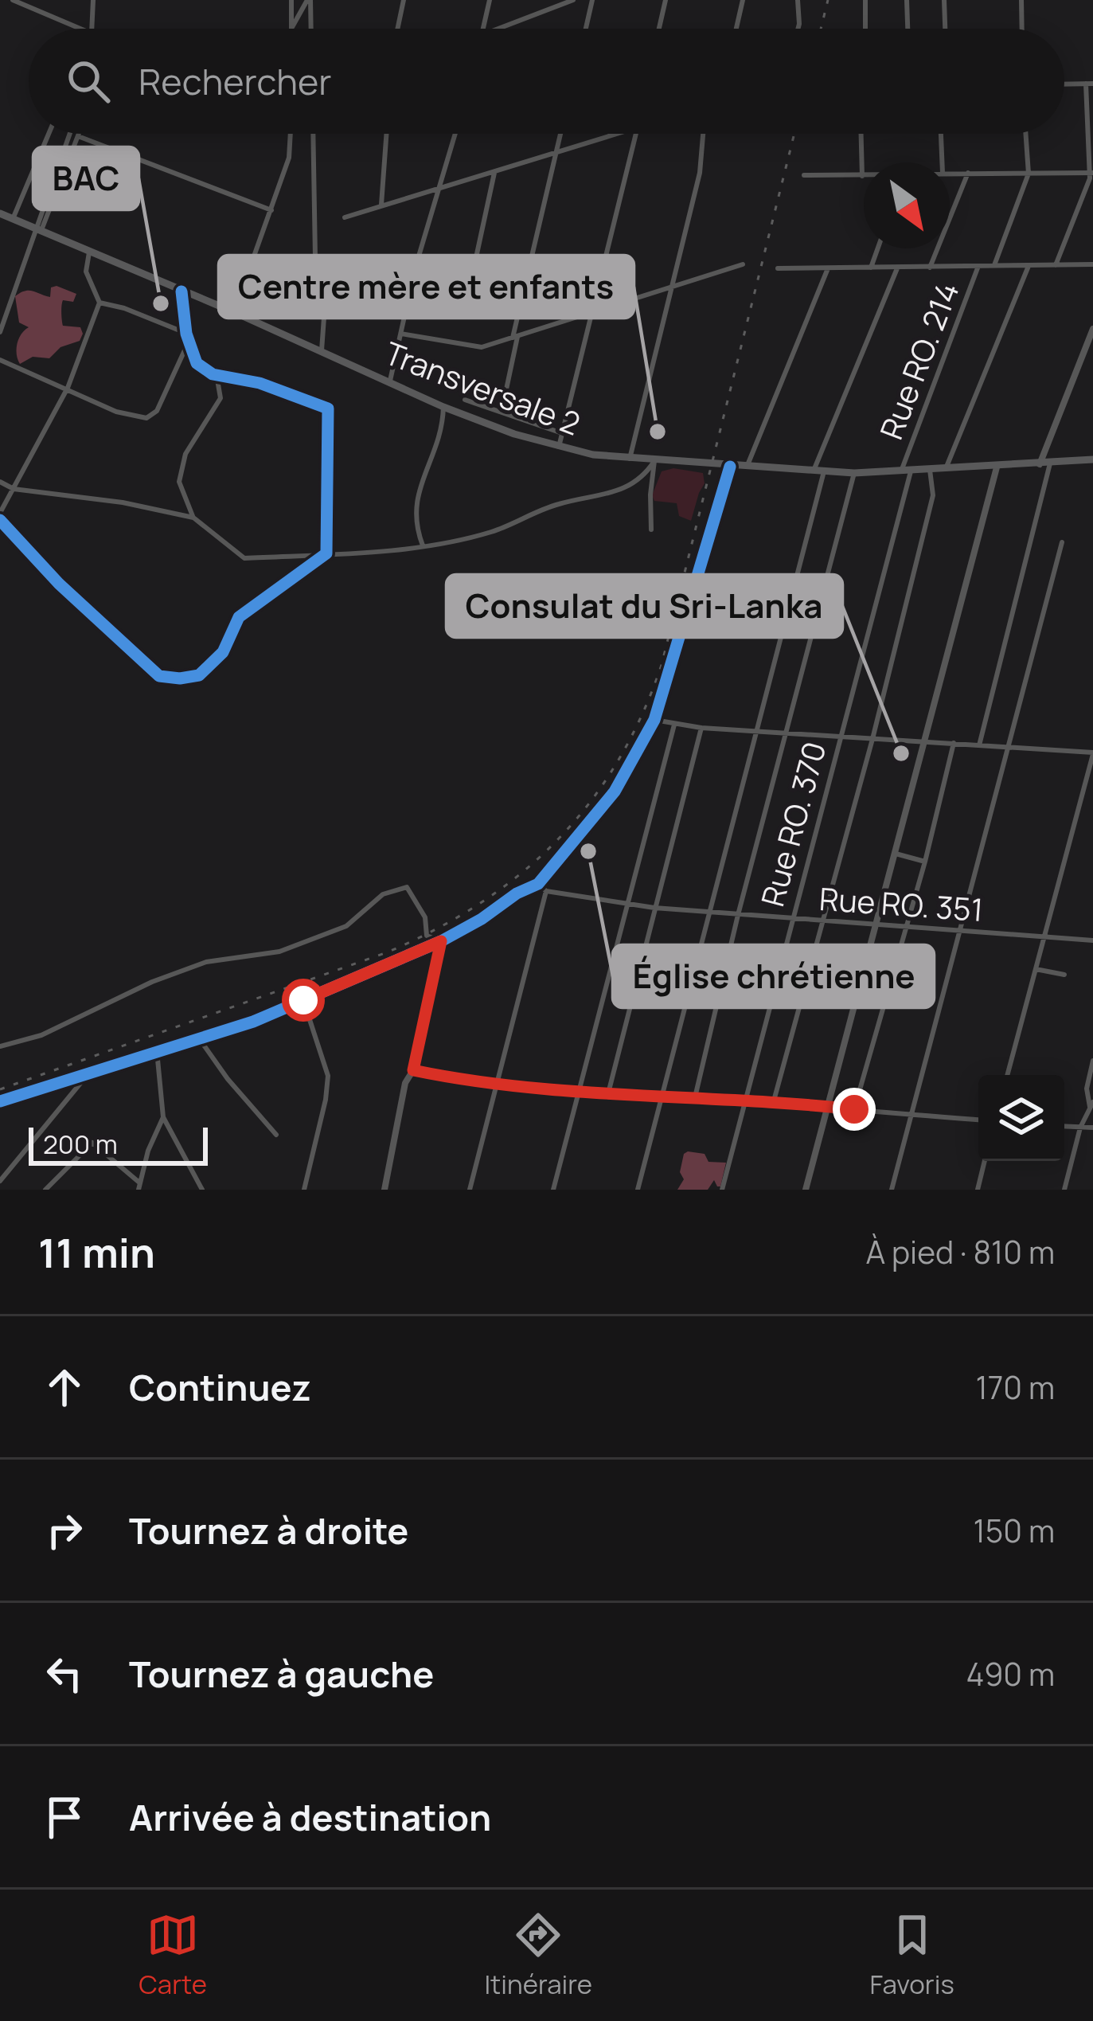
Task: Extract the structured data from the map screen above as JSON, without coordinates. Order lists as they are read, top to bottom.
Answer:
{
  "streets": {
    "main road": ["Transversale 2"],
    "street": ["Rue RO. 214", "Rue RO. 370", "Rue RO. 351"]
  },
  "crossings": [
    ["Rue RO. 214", "Transversale 2"],
    ["Transversale 2", "Rue RO. 370"],
    ["Rue RO. 370", "Rue RO. 351"]
  ],
  "places": [
    "BAC",
    "Centre mère et enfants",
    "Consulat du Sri-Lanka",
    "Église chrétienne"
  ],
  "scale_bar": "200 m",
  "north": "bottom right",
  "page": {
    "search": "Rechercher",
    "scale": "200 m",
    "heading": ["11 min", "À pied · 810 m"],
    "list": [
      ["Continuez", "170 m"],
      ["Tournez à droite", "150 m"],
      ["Tournez à gauche", "490 m"],
      "Arrivée à destination"
    ],
    "nav": ["Carte", "Itinéraire", "Favoris"]
  }
}
